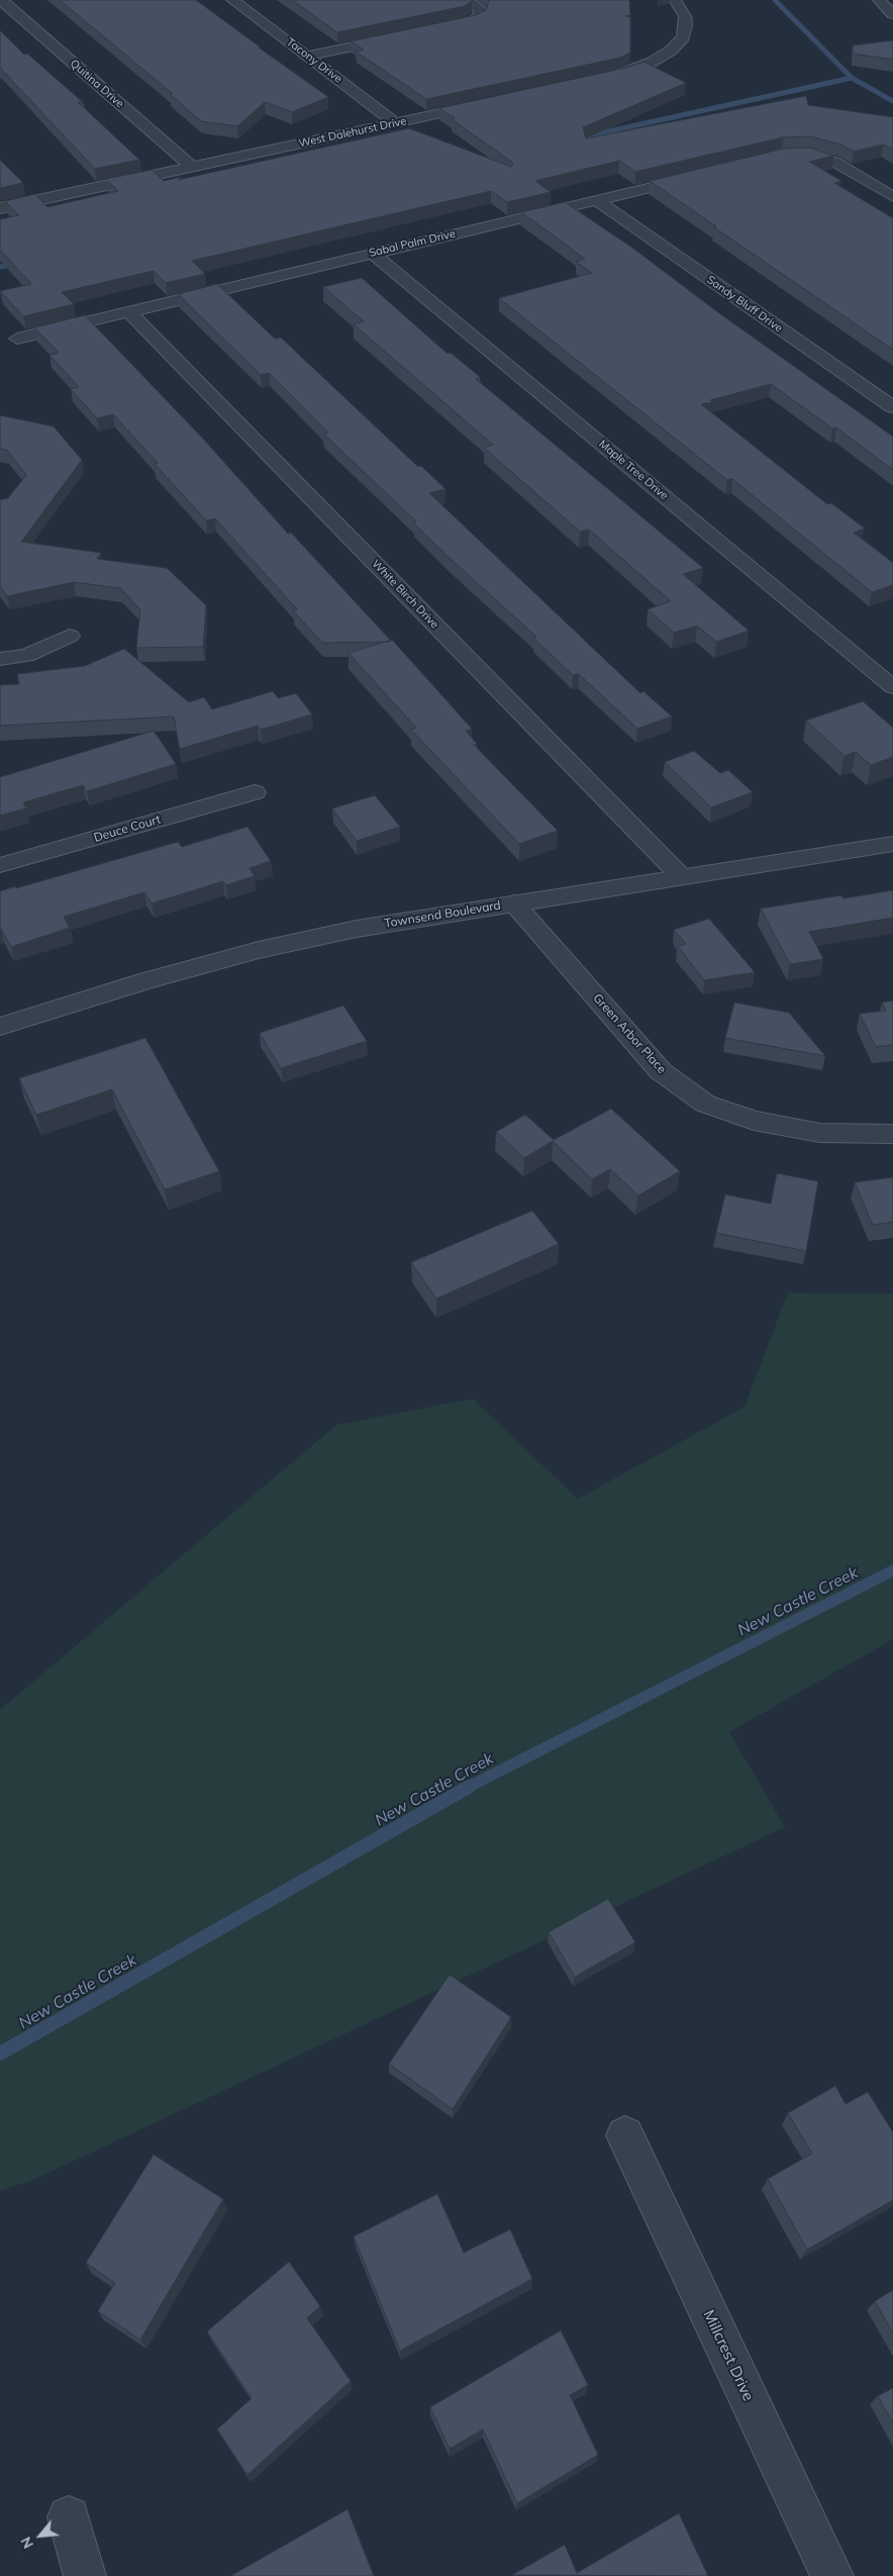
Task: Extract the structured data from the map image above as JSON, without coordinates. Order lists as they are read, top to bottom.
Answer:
{
  "streets": {
    "street": [
      "Tacony Drive",
      "Quitina Drive",
      "West Dalehurst Drive",
      "Sabal Palm Drive",
      "Sandy Bluff Drive",
      "Maple Tree Drive",
      "White Birch Drive",
      "Deuce Court",
      "Townsend Boulevard",
      "Green Arbor Place",
      "Millcrest Drive"
    ]
  },
  "crossings": [
    ["Tacony Drive", "West Dalehurst Drive"],
    ["Quitina Drive", "West Dalehurst Drive"],
    ["Sabal Palm Drive", "Sandy Bluff Drive"],
    ["Sabal Palm Drive", "Maple Tree Drive"],
    ["Sabal Palm Drive", "White Birch Drive"],
    ["White Birch Drive", "Townsend Boulevard"],
    ["Townsend Boulevard", "Green Arbor Place"]
  ],
  "water": ["New Castle Creek"],
  "north": "bottom left"
}
